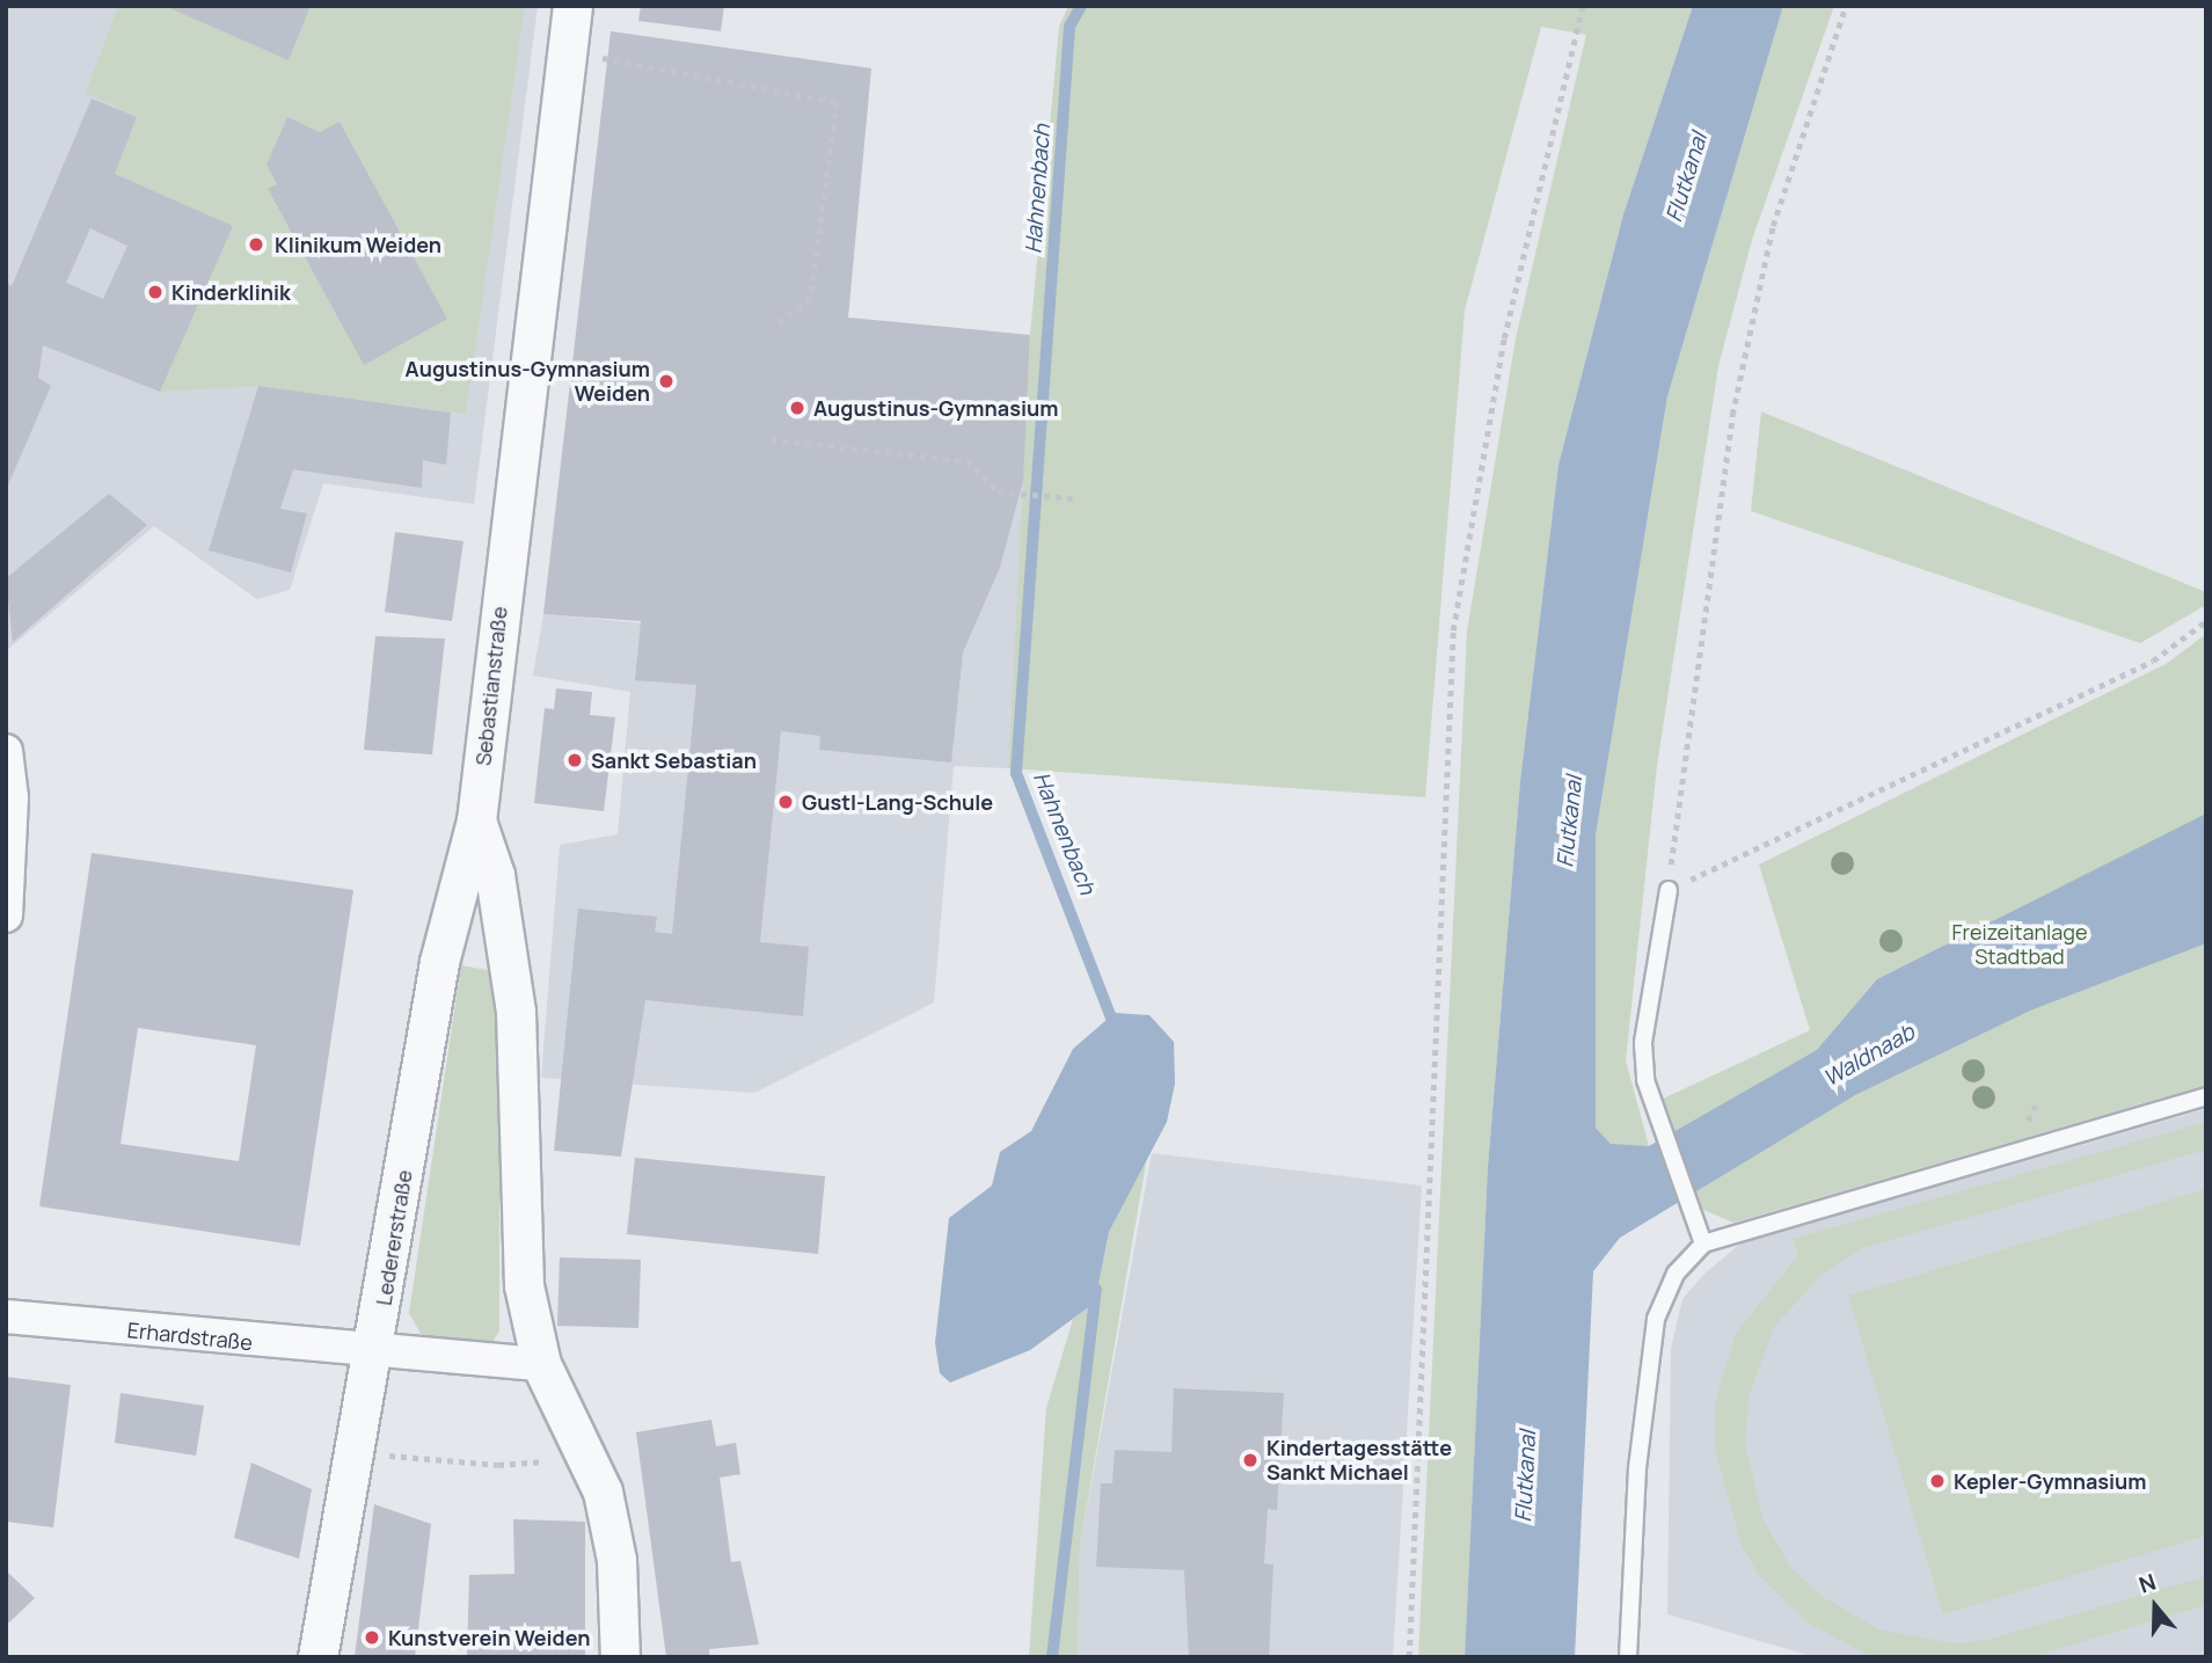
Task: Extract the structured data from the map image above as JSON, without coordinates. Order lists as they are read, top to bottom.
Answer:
{
  "streets": {
    "street": ["Sebastianstraße", "Ledererstraße", "Erhardstraße"]
  },
  "crossings": [
    ["Sebastianstraße", "Ledererstraße"],
    ["Ledererstraße", "Erhardstraße"]
  ],
  "water": ["Flutkanal", "Hahnenbach", "Waldnaab"],
  "parks": ["Freizeitanlage Stadtbad"],
  "places": [
    "Klinikum Weiden",
    "Kinderklinik",
    "Augustinus-Gymnasium Weiden",
    "Augustinus-Gymnasium",
    "Sankt Sebastian",
    "Gustl-Lang-Schule",
    "Kindertagesstätte Sankt Michael",
    "Kepler-Gymnasium",
    "Kunstverein Weiden"
  ],
  "north": "top"
}
